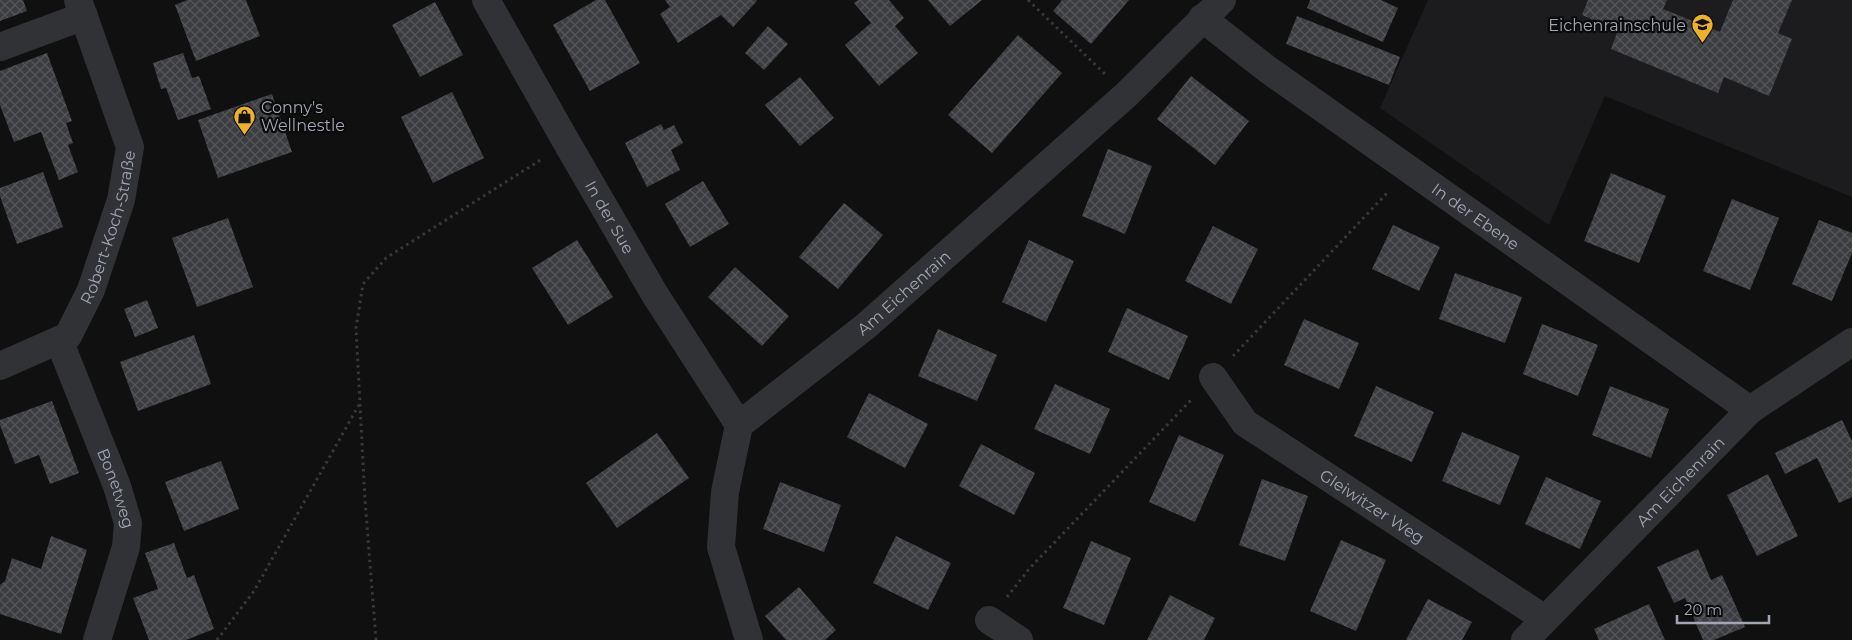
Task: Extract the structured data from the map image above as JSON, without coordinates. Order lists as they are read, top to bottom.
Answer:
{
  "streets": {
    "street": [
      "In der Ebene",
      "In der Sue",
      "Robert-Koch-Straße",
      "Am Eichenrain",
      "Bonetweg",
      "Gleiwitzer Weg"
    ]
  },
  "crossings": [
    ["In der Ebene", "Am Eichenrain"],
    ["In der Sue", "Am Eichenrain"],
    ["Robert-Koch-Straße", "Bonetweg"],
    ["Am Eichenrain", "Gleiwitzer Weg"]
  ],
  "places": {
    "school or university": ["Eichenrainschule"],
    "shop": ["Conny's Wellnestle"]
  },
  "scale_bar": "20 m"
}
